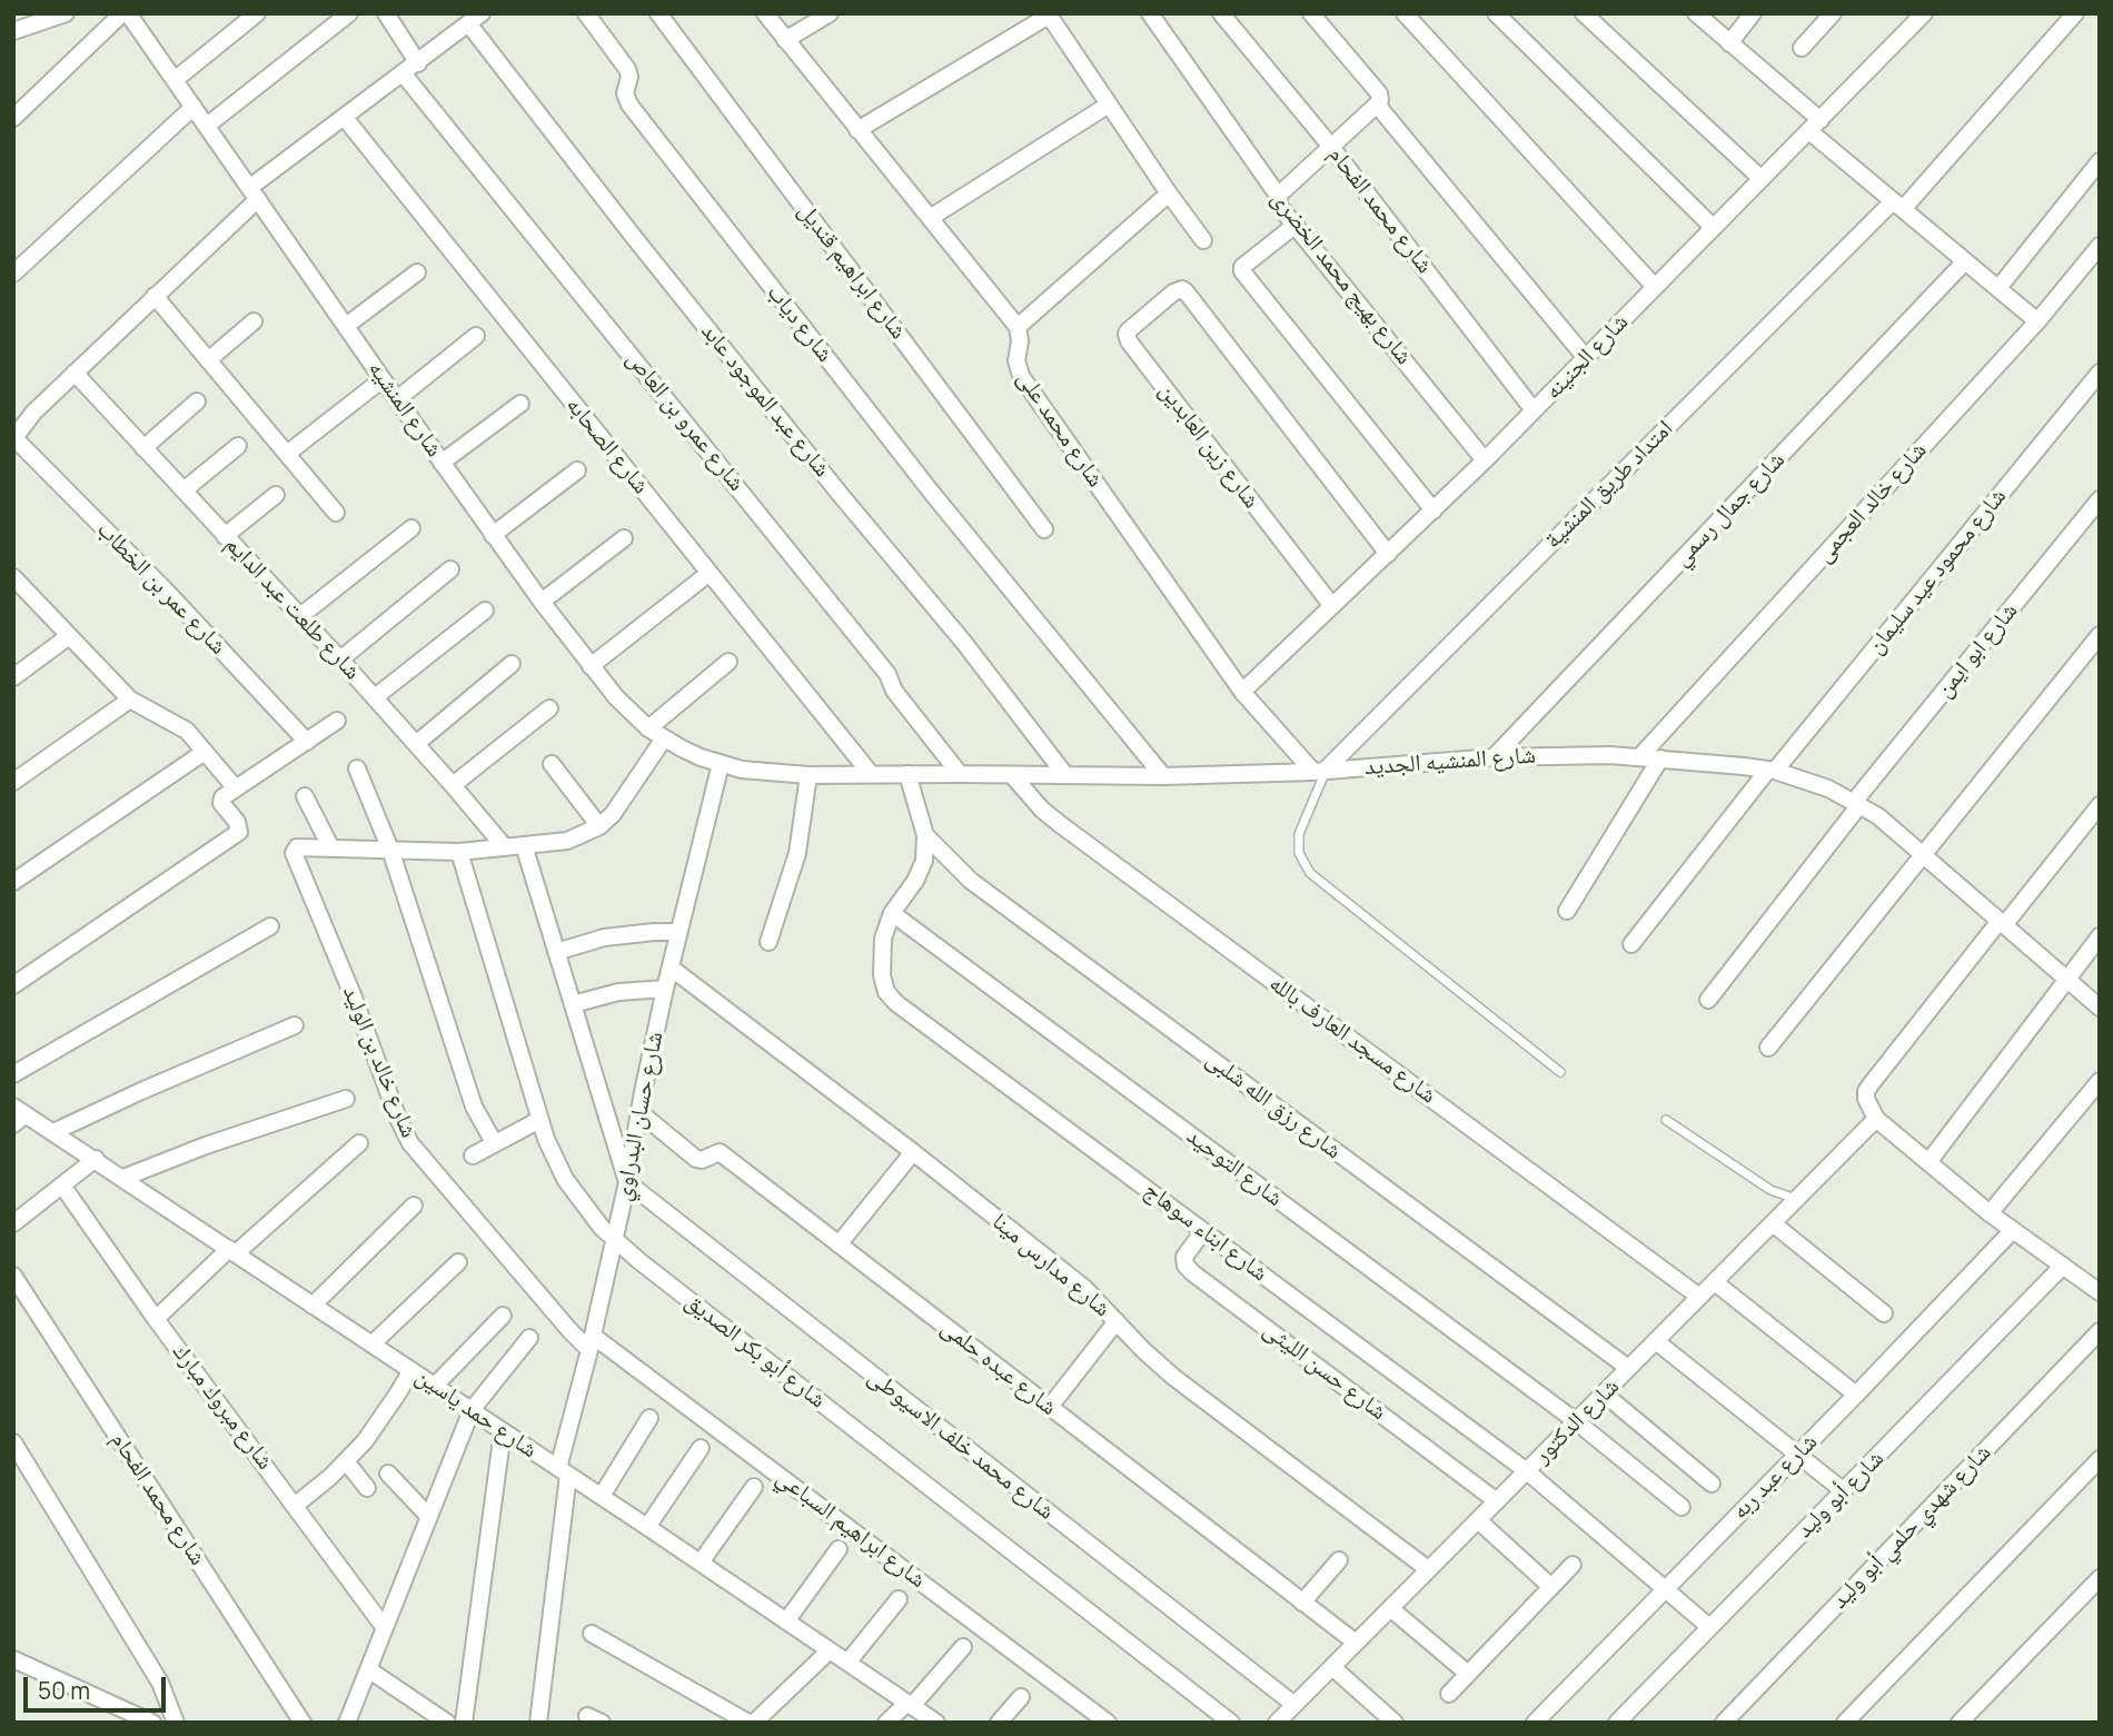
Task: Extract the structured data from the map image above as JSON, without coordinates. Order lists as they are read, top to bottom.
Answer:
{
  "streets": {
    "street": [
      "شارع محمد الفحام",
      "شارع ابراهيم قنديل",
      "شارع بهيج محمد الخضرى",
      "شارع دياب",
      "شارع الجنينه",
      "شارع عبد الموجود عابد",
      "شارع المنشيه",
      "شارع عمرو بن العاص",
      "شارع محمد على",
      "شارع الصحابه",
      "شارع زين العابدين",
      "امتداد طريق المنشية",
      "شارع خالد العجمى",
      "شارع جمال رسمي",
      "شارع محمود عيد سليمان",
      "شارع عمر بن الخطاب",
      "شارع طلعت عبد الدايم",
      "شارع ابو ايمن",
      "شارع المنشيه الجديد",
      "شارع مسجد العارف بالله",
      "شارع خالد بن الوليد",
      "شارع رزق الله شلبى",
      "شارع حسان البدراوي",
      "شارع التوحيد",
      "شارع ابناء سوهاج",
      "شارع مدارس مينا",
      "شارع أبو بكر الصديق",
      "شارع عبده حلمى",
      "شارع حسن الليثى",
      "شارع مبروك مبارك",
      "شارع حمد ياسين",
      "شارع الدكتور",
      "شارع محمد خلف الاسيوطى",
      "شارع عبد ربه",
      "شارع أبو وليد",
      "شارع شهدي حلمي أبو وليد",
      "شارع ابراهيم السباعي"
    ]
  },
  "crossings": [
    ["شارع محمد الفحام", "شارع الجنينه"],
    ["شارع بهيج محمد الخضرى", "شارع الجنينه"],
    ["شارع دياب", "شارع المنشيه الجديد"],
    ["شارع الجنينه", "شارع محمد على"],
    ["شارع الجنينه", "شارع زين العابدين"],
    ["شارع عبد الموجود عابد", "شارع المنشيه الجديد"],
    ["شارع المنشيه", "شارع المنشيه الجديد"],
    ["شارع المنشيه", "شارع حسان البدراوي"],
    ["شارع عمرو بن العاص", "شارع المنشيه الجديد"],
    ["شارع محمد على", "امتداد طريق المنشية"],
    ["شارع محمد على", "شارع المنشيه الجديد"],
    ["شارع الصحابه", "شارع المنشيه الجديد"],
    ["امتداد طريق المنشية", "شارع المنشيه الجديد"],
    ["شارع خالد العجمى", "شارع المنشيه الجديد"],
    ["شارع جمال رسمي", "شارع المنشيه الجديد"],
    ["شارع محمود عيد سليمان", "شارع المنشيه الجديد"],
    ["شارع ابو ايمن", "شارع المنشيه الجديد"],
    ["شارع المنشيه الجديد", "شارع مسجد العارف بالله"],
    ["شارع المنشيه الجديد", "شارع حسان البدراوي"],
    ["شارع مسجد العارف بالله", "شارع الدكتور"],
    ["شارع خالد بن الوليد", "شارع حسان البدراوي"],
    ["شارع خالد بن الوليد", "شارع ابراهيم السباعي"],
    ["شارع رزق الله شلبى", "شارع الدكتور"],
    ["شارع حسان البدراوي", "شارع مدارس مينا"],
    ["شارع حسان البدراوي", "شارع أبو بكر الصديق"],
    ["شارع حسان البدراوي", "شارع عبده حلمى"],
    ["شارع حسان البدراوي", "شارع حمد ياسين"],
    ["شارع حسان البدراوي", "شارع محمد خلف الاسيوطى"],
    ["شارع حسان البدراوي", "شارع ابراهيم السباعي"],
    ["شارع التوحيد", "شارع ابناء سوهاج"],
    ["شارع التوحيد", "شارع الدكتور"],
    ["شارع ابناء سوهاج", "شارع حسن الليثى"],
    ["شارع ابناء سوهاج", "شارع الدكتور"],
    ["شارع ابناء سوهاج", "شارع عبد ربه"],
    ["شارع ابناء سوهاج", "شارع أبو وليد"],
    ["شارع مدارس مينا", "شارع الدكتور"],
    ["شارع عبده حلمى", "شارع الدكتور"],
    ["شارع حسن الليثى", "شارع الدكتور"],
    ["شارع الدكتور", "شارع محمد خلف الاسيوطى"]
  ],
  "scale_bar": "50 m"
}
